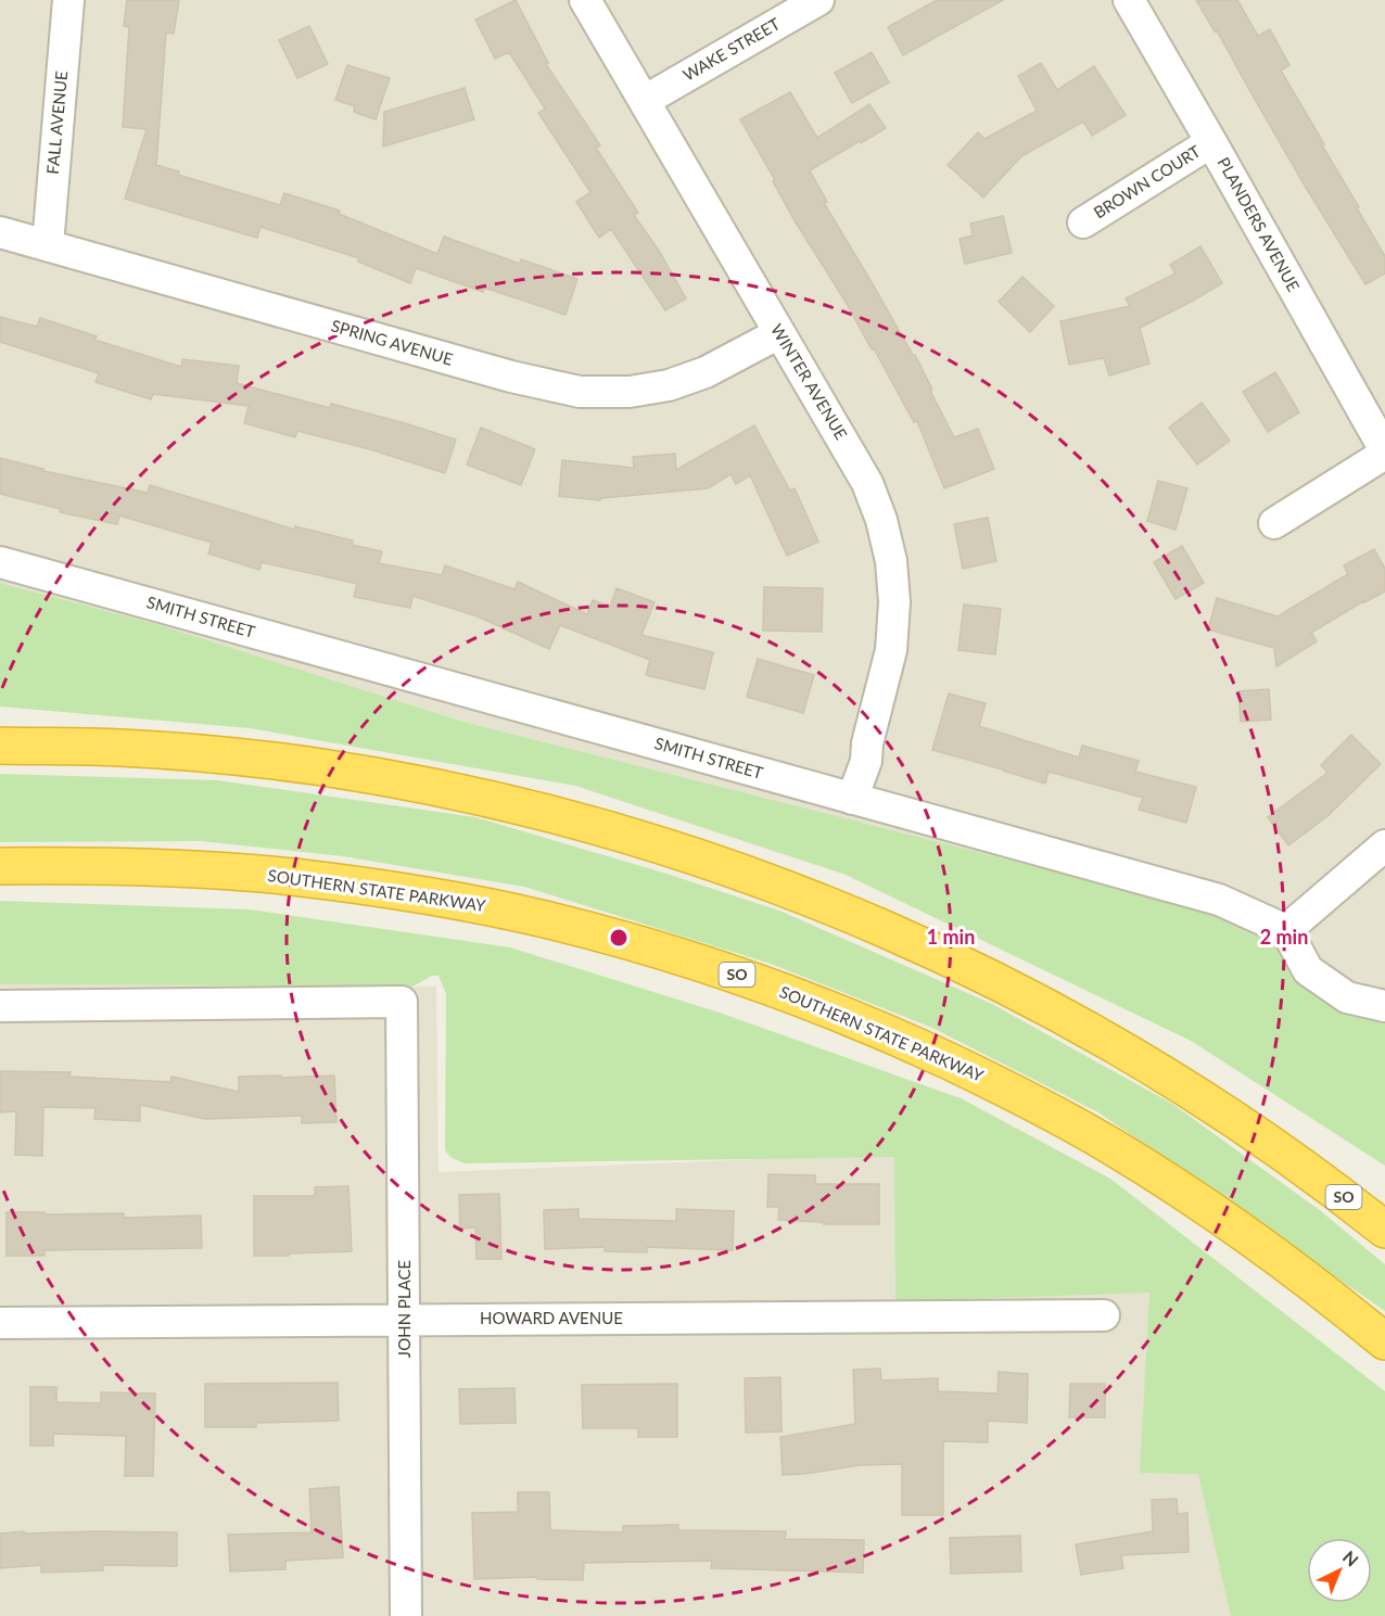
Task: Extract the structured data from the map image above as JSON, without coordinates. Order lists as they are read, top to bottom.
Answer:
{
  "streets": {
    "highway": ["SOUTHERN STATE PARKWAY", "SO"],
    "street": [
      "WAKE STREET",
      "FALL AVENUE",
      "BROWN COURT",
      "PLANDERS AVENUE",
      "SPRING AVENUE",
      "WINTER AVENUE",
      "SMITH STREET",
      "JOHN PLACE",
      "HOWARD AVENUE"
    ]
  },
  "crossings": [
    ["WAKE STREET", "WINTER AVENUE"],
    ["FALL AVENUE", "SPRING AVENUE"],
    ["BROWN COURT", "PLANDERS AVENUE"],
    ["SPRING AVENUE", "WINTER AVENUE"],
    ["WINTER AVENUE", "SMITH STREET"],
    ["JOHN PLACE", "HOWARD AVENUE"]
  ],
  "north": "top right",
  "rings": ["1 min", "2 min"]
}
